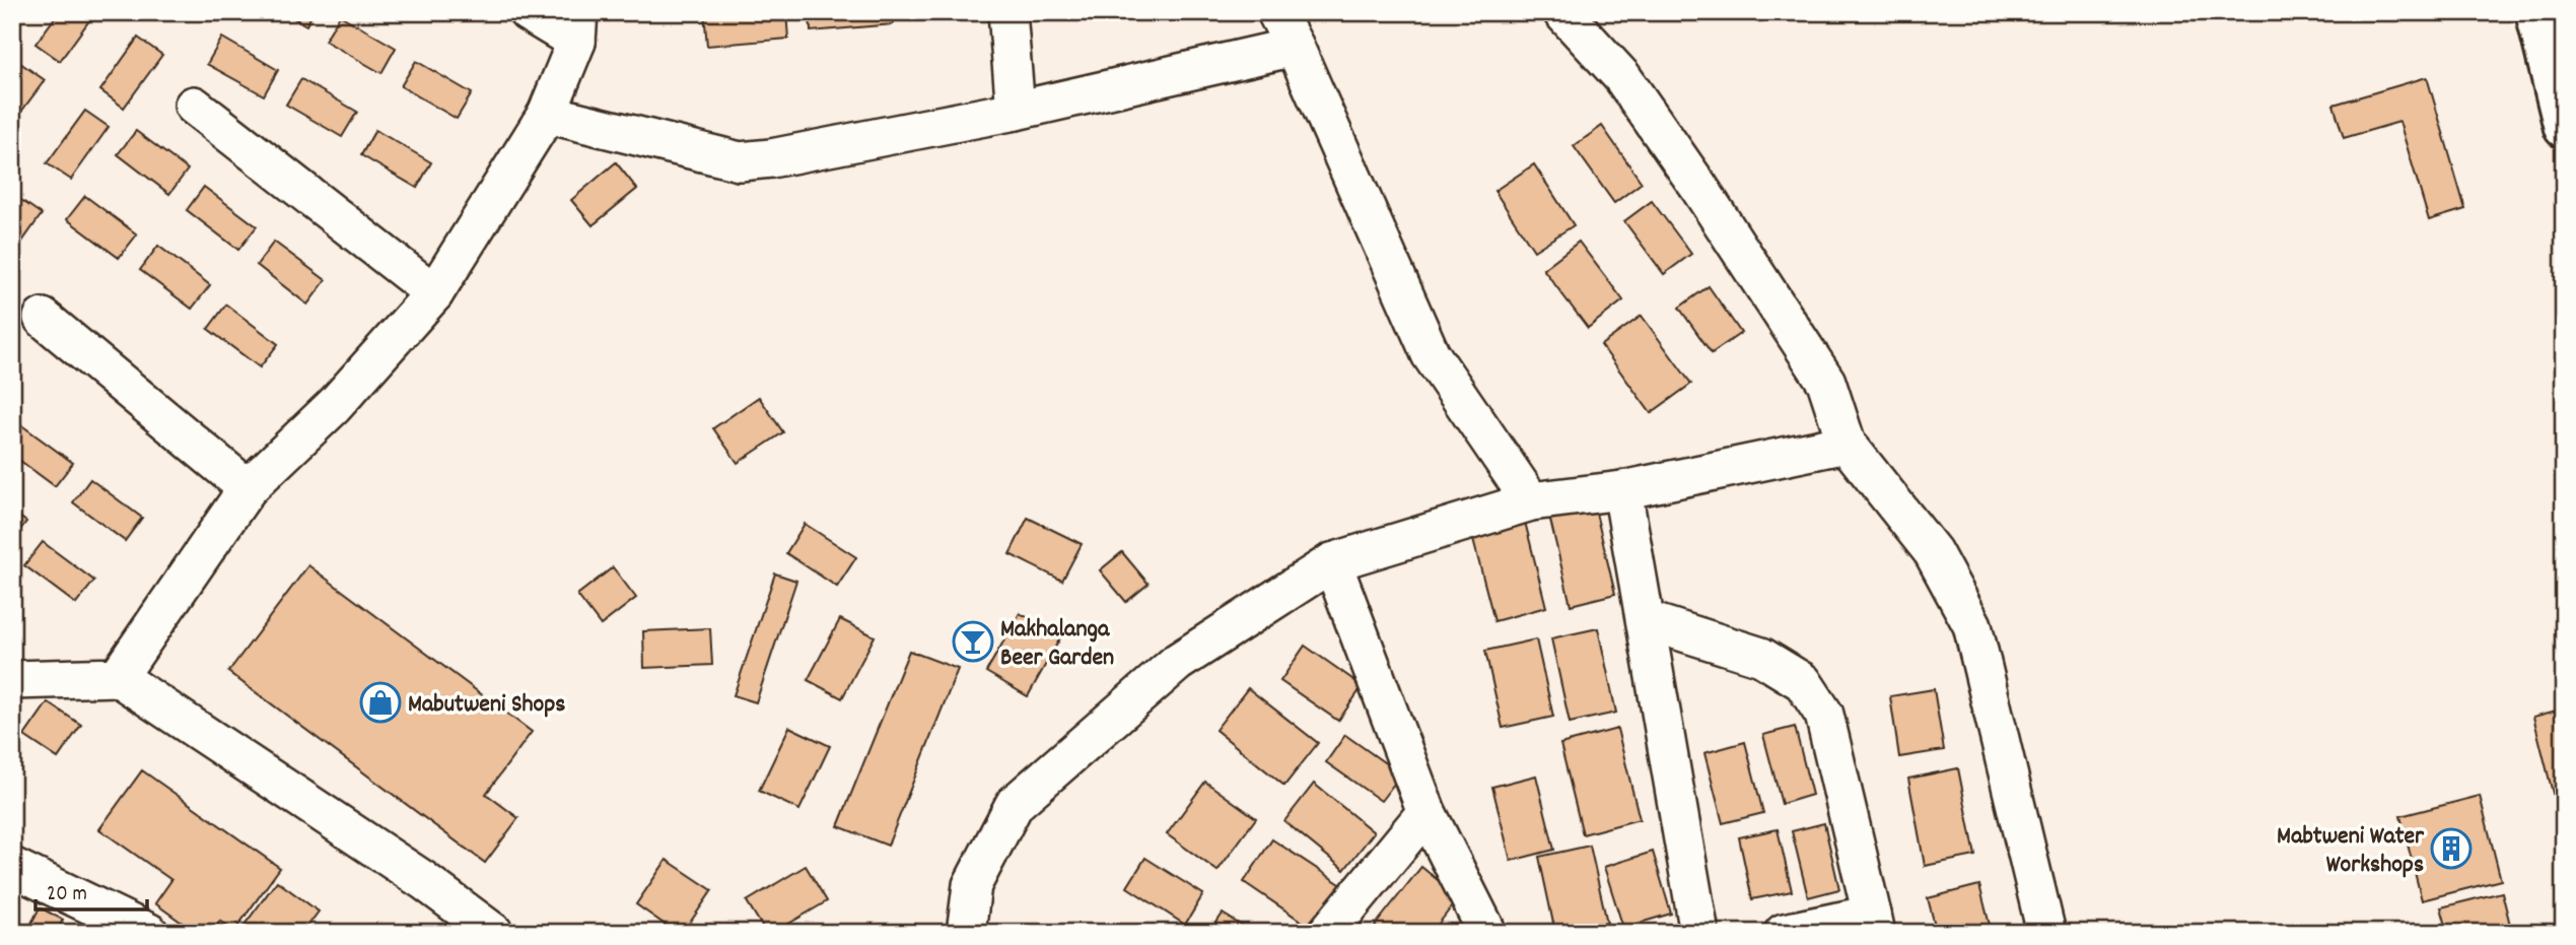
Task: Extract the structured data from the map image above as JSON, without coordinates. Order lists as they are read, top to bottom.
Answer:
{
  "places": {
    "bar": ["Makhalanga Beer Garden"],
    "shop": ["Mabutweni Shops"],
    "building": ["Mabtweni Water Workshops"]
  },
  "scale_bar": "20 m"
}
